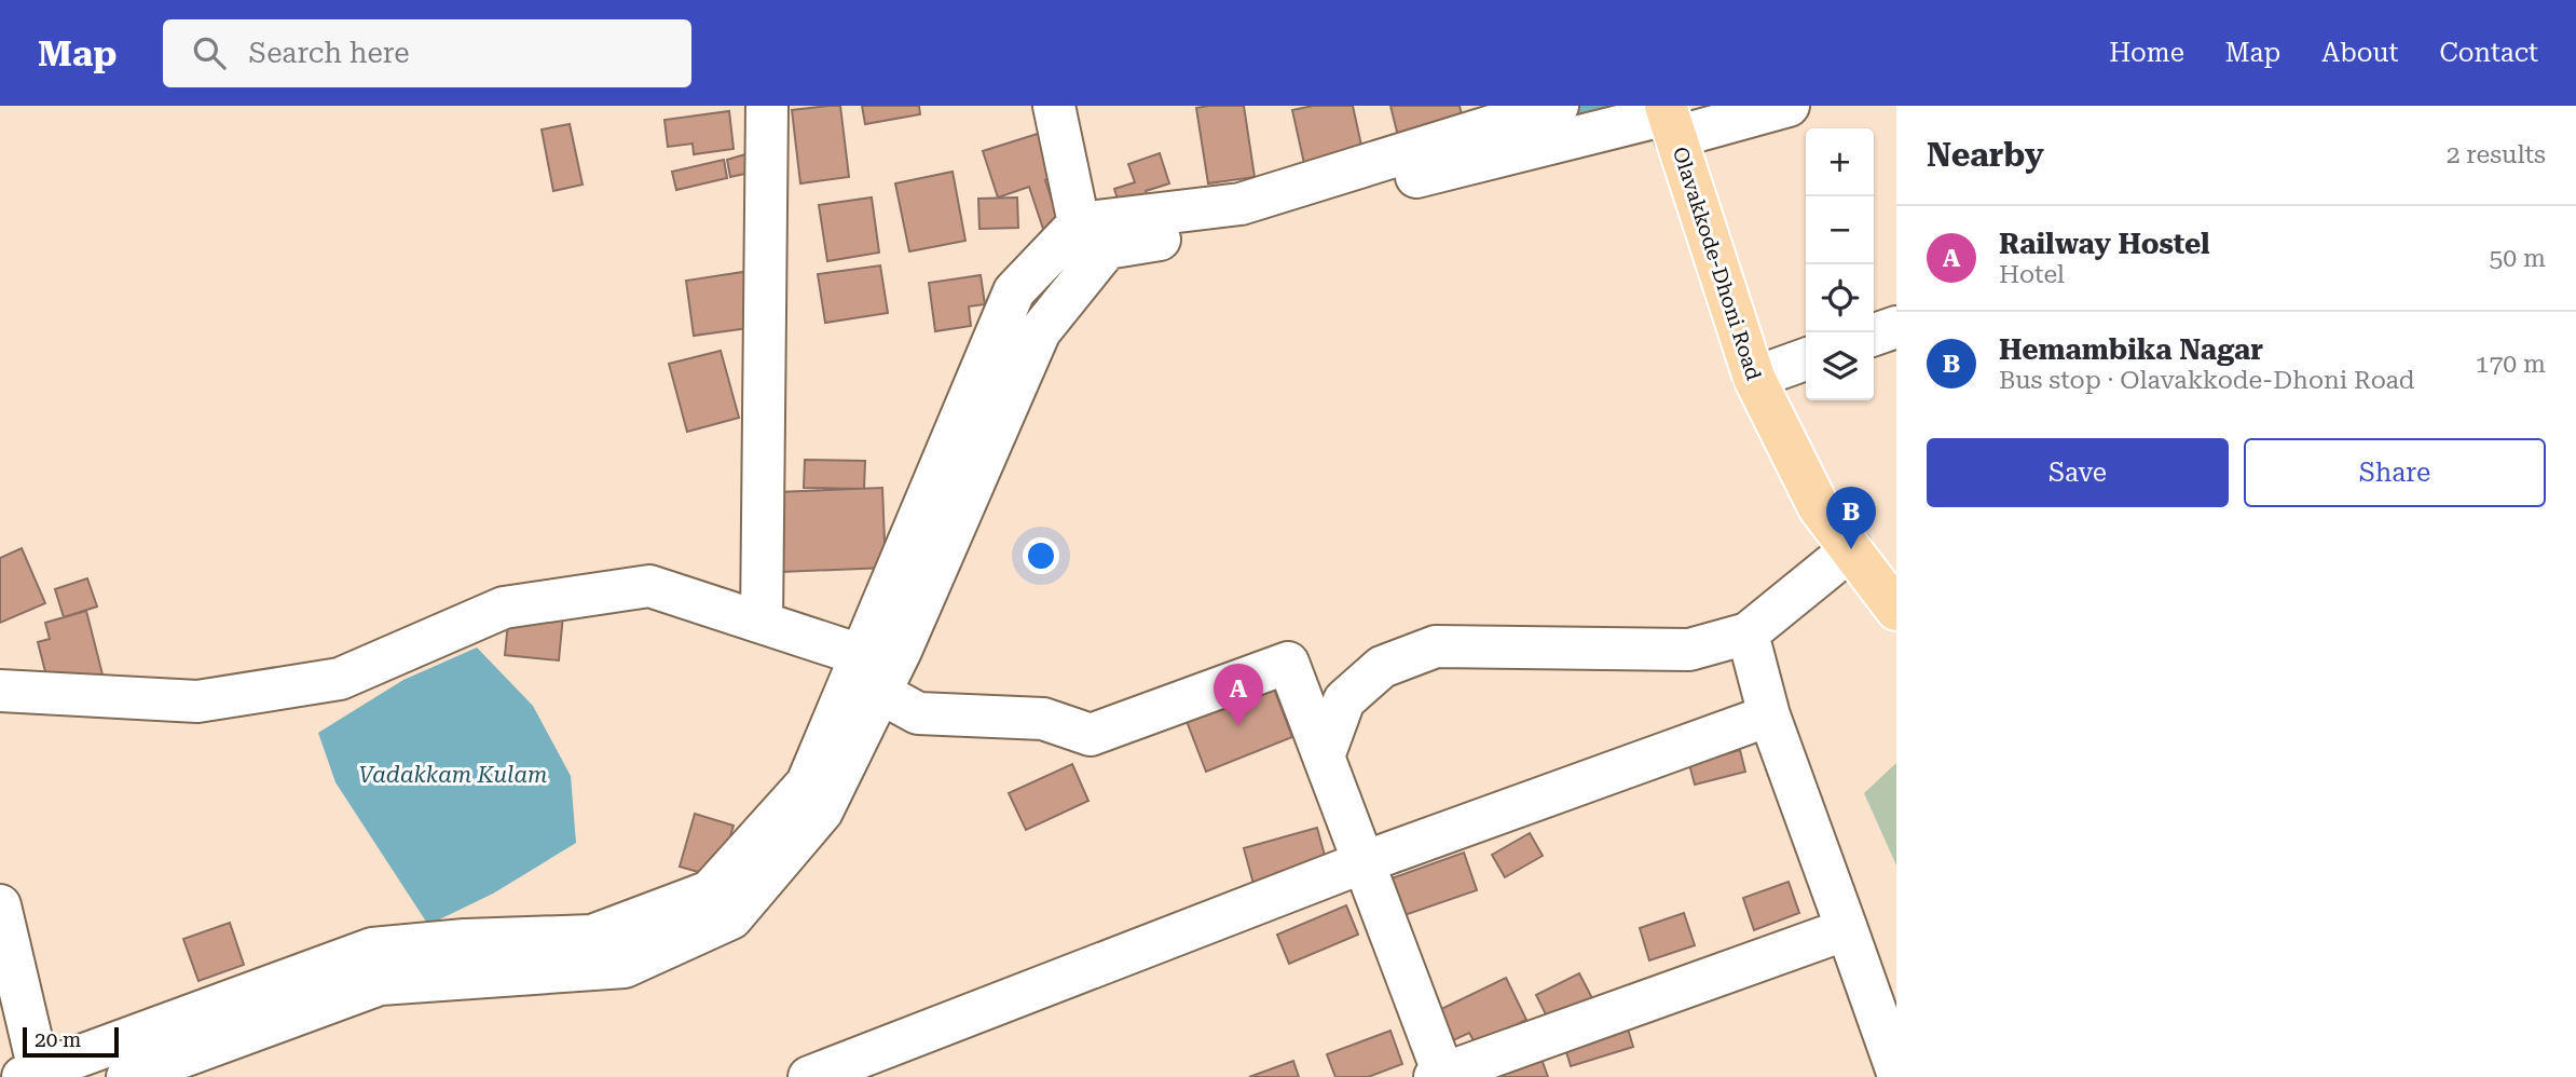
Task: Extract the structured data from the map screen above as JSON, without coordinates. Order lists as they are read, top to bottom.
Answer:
{
  "streets": {
    "main road": ["Olavakkode-Dhoni Road"]
  },
  "water": ["Vadakkam Kulam"],
  "scale_bar": "20 m",
  "page": {
    "header": "Map",
    "search": "Search here",
    "nav": [
      "Home",
      "Map",
      "About",
      "Contact"
    ],
    "heading": ["Nearby", "2 results"],
    "map_buttons": ["+", "−"],
    "list": [
      {
        "mark": "A",
        "name": "Railway Hostel",
        "note": "Hotel",
        "value": "50 m"
      },
      {
        "mark": "B",
        "name": "Hemambika Nagar",
        "note": "Bus stop · Olavakkode-Dhoni Road",
        "value": "170 m"
      }
    ],
    "buttons": ["Save", "Share"],
    "pins": ["B", "A"],
    "scale": "20 m"
  }
}
